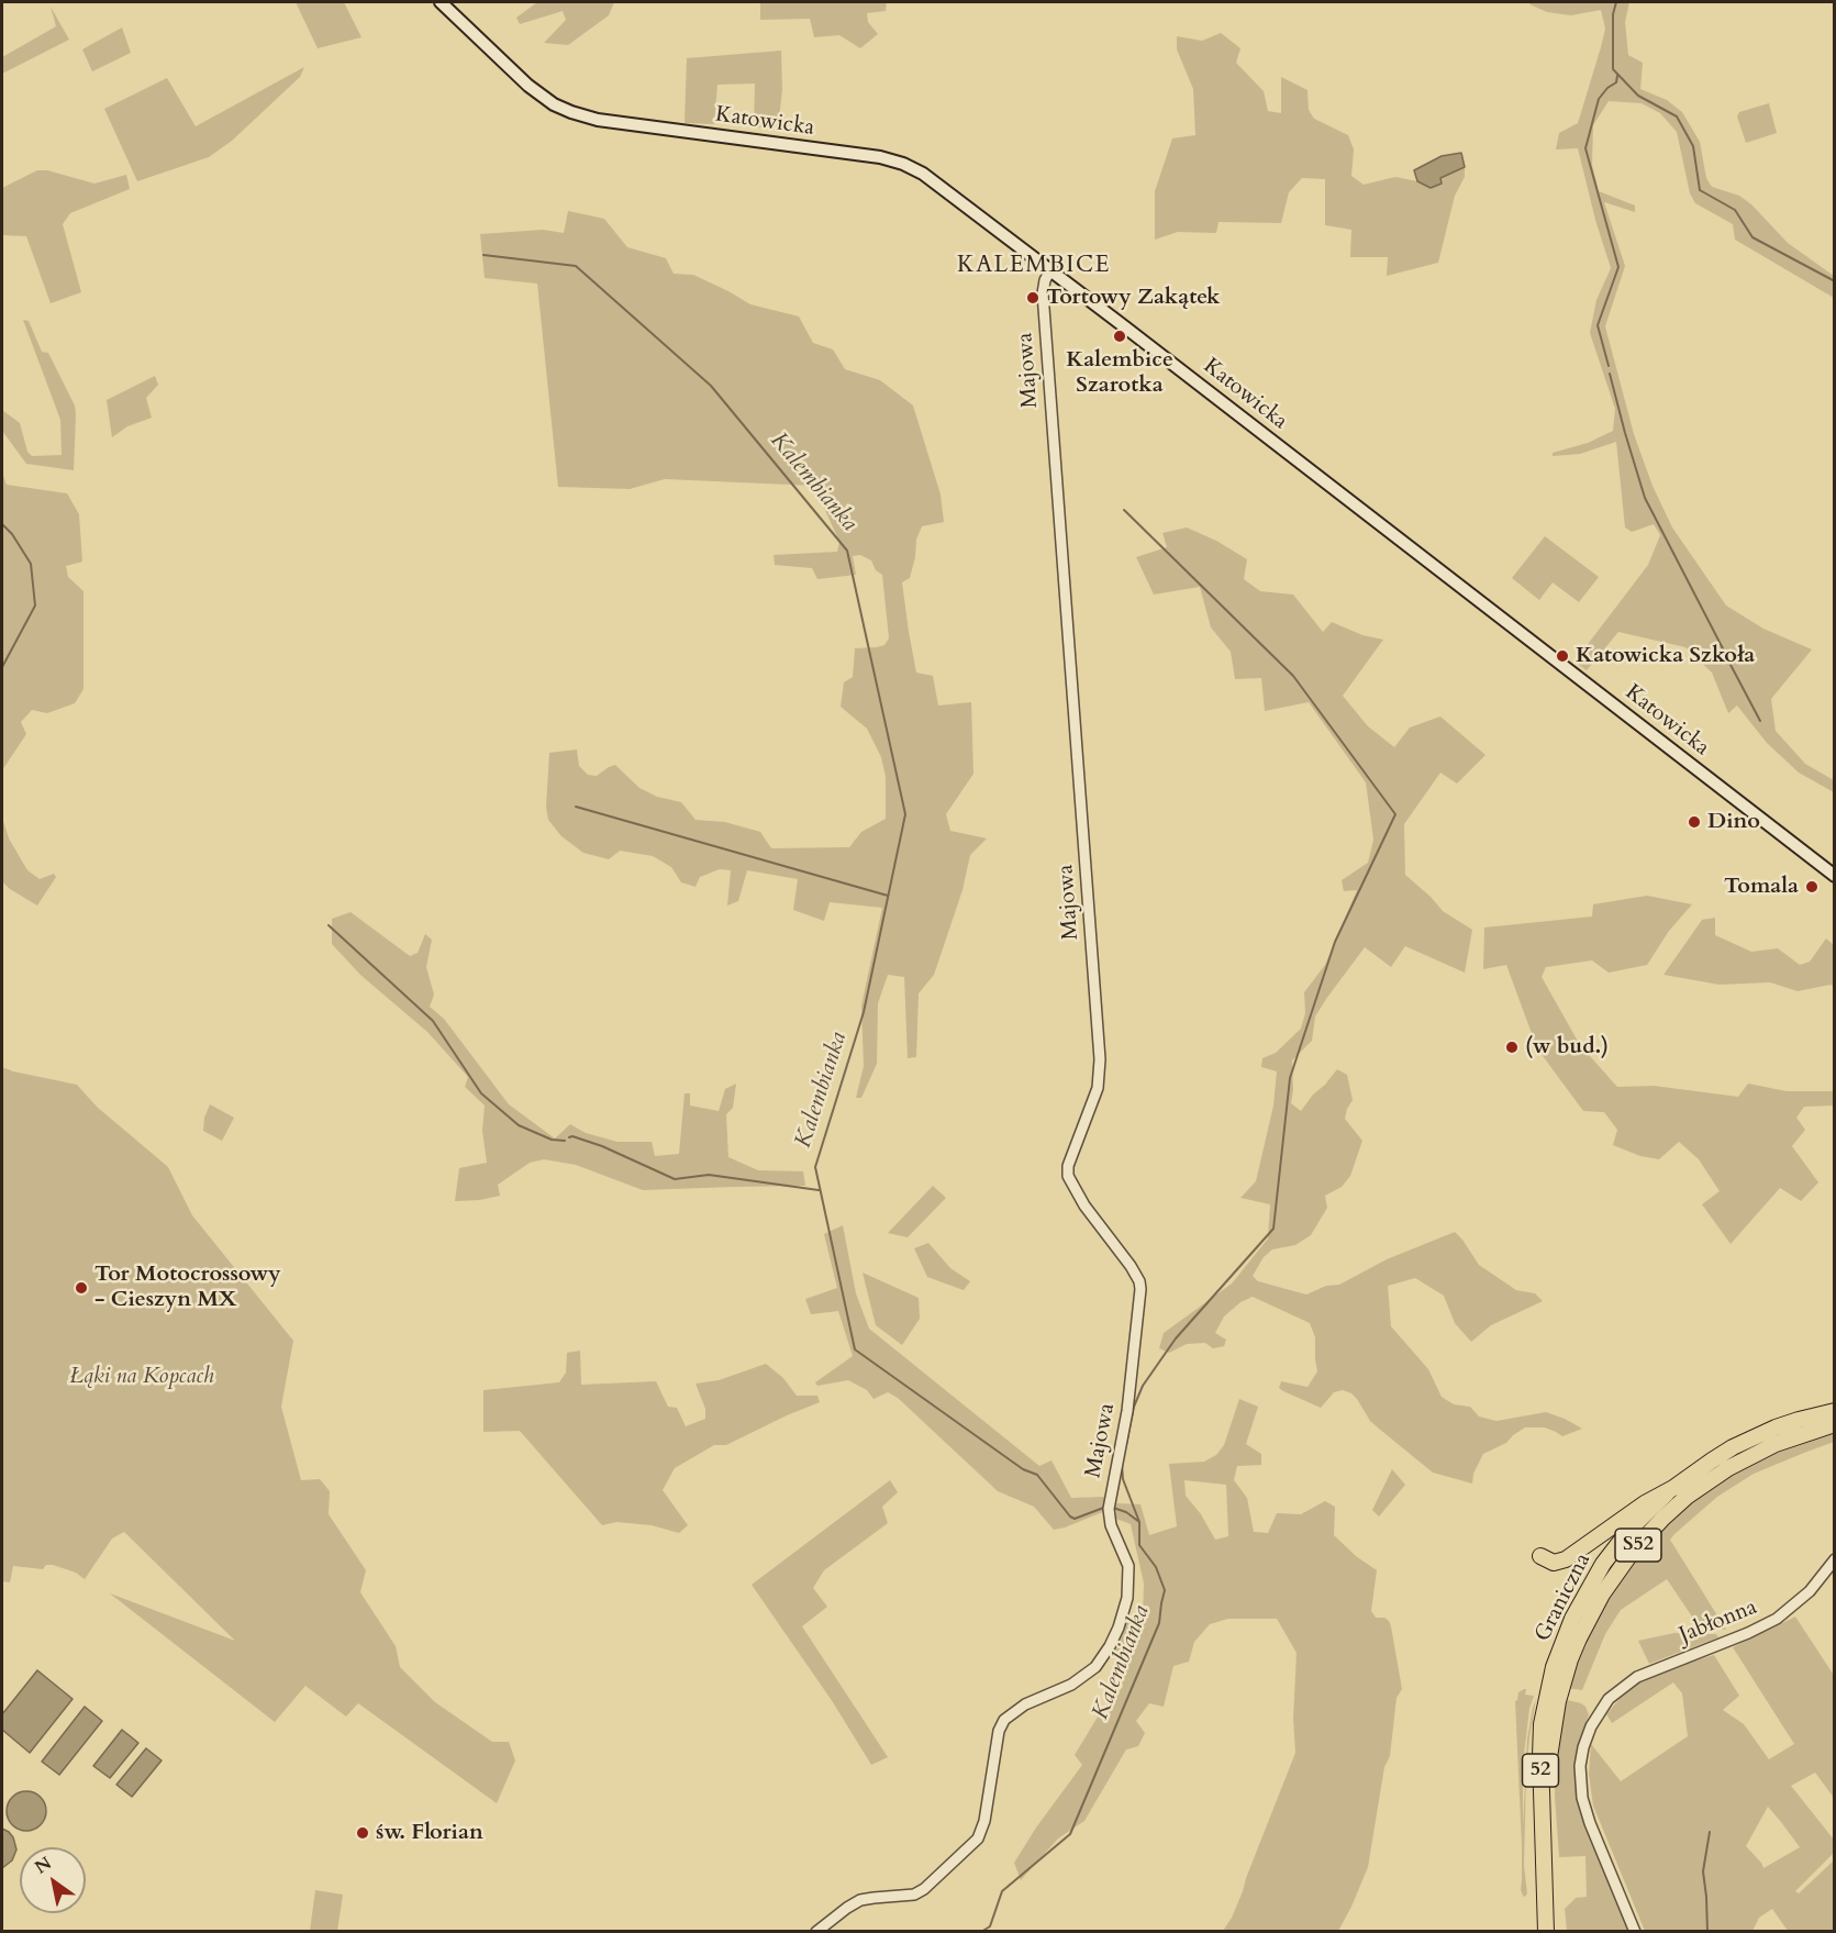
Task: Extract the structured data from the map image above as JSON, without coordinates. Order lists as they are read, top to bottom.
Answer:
{
  "streets": {
    "highway": ["S52", "Graniczna", "52"],
    "main road": ["Katowicka"],
    "street": ["Majowa", "Jabłonna"]
  },
  "crossings": [
    ["Katowicka", "Majowa"]
  ],
  "districts": ["KALEMBICE"],
  "water": ["Kalembianka"],
  "parks": ["Łąki na Kopcach"],
  "places": [
    "Tortowy Zakątek",
    "Kalembice Szarotka",
    "Katowicka Szkoła",
    "Dino",
    "Tomala",
    "(w bud.)",
    "Tor Motocrossowy - Cieszyn MX",
    "św. Florian"
  ],
  "north": "top left"
}
